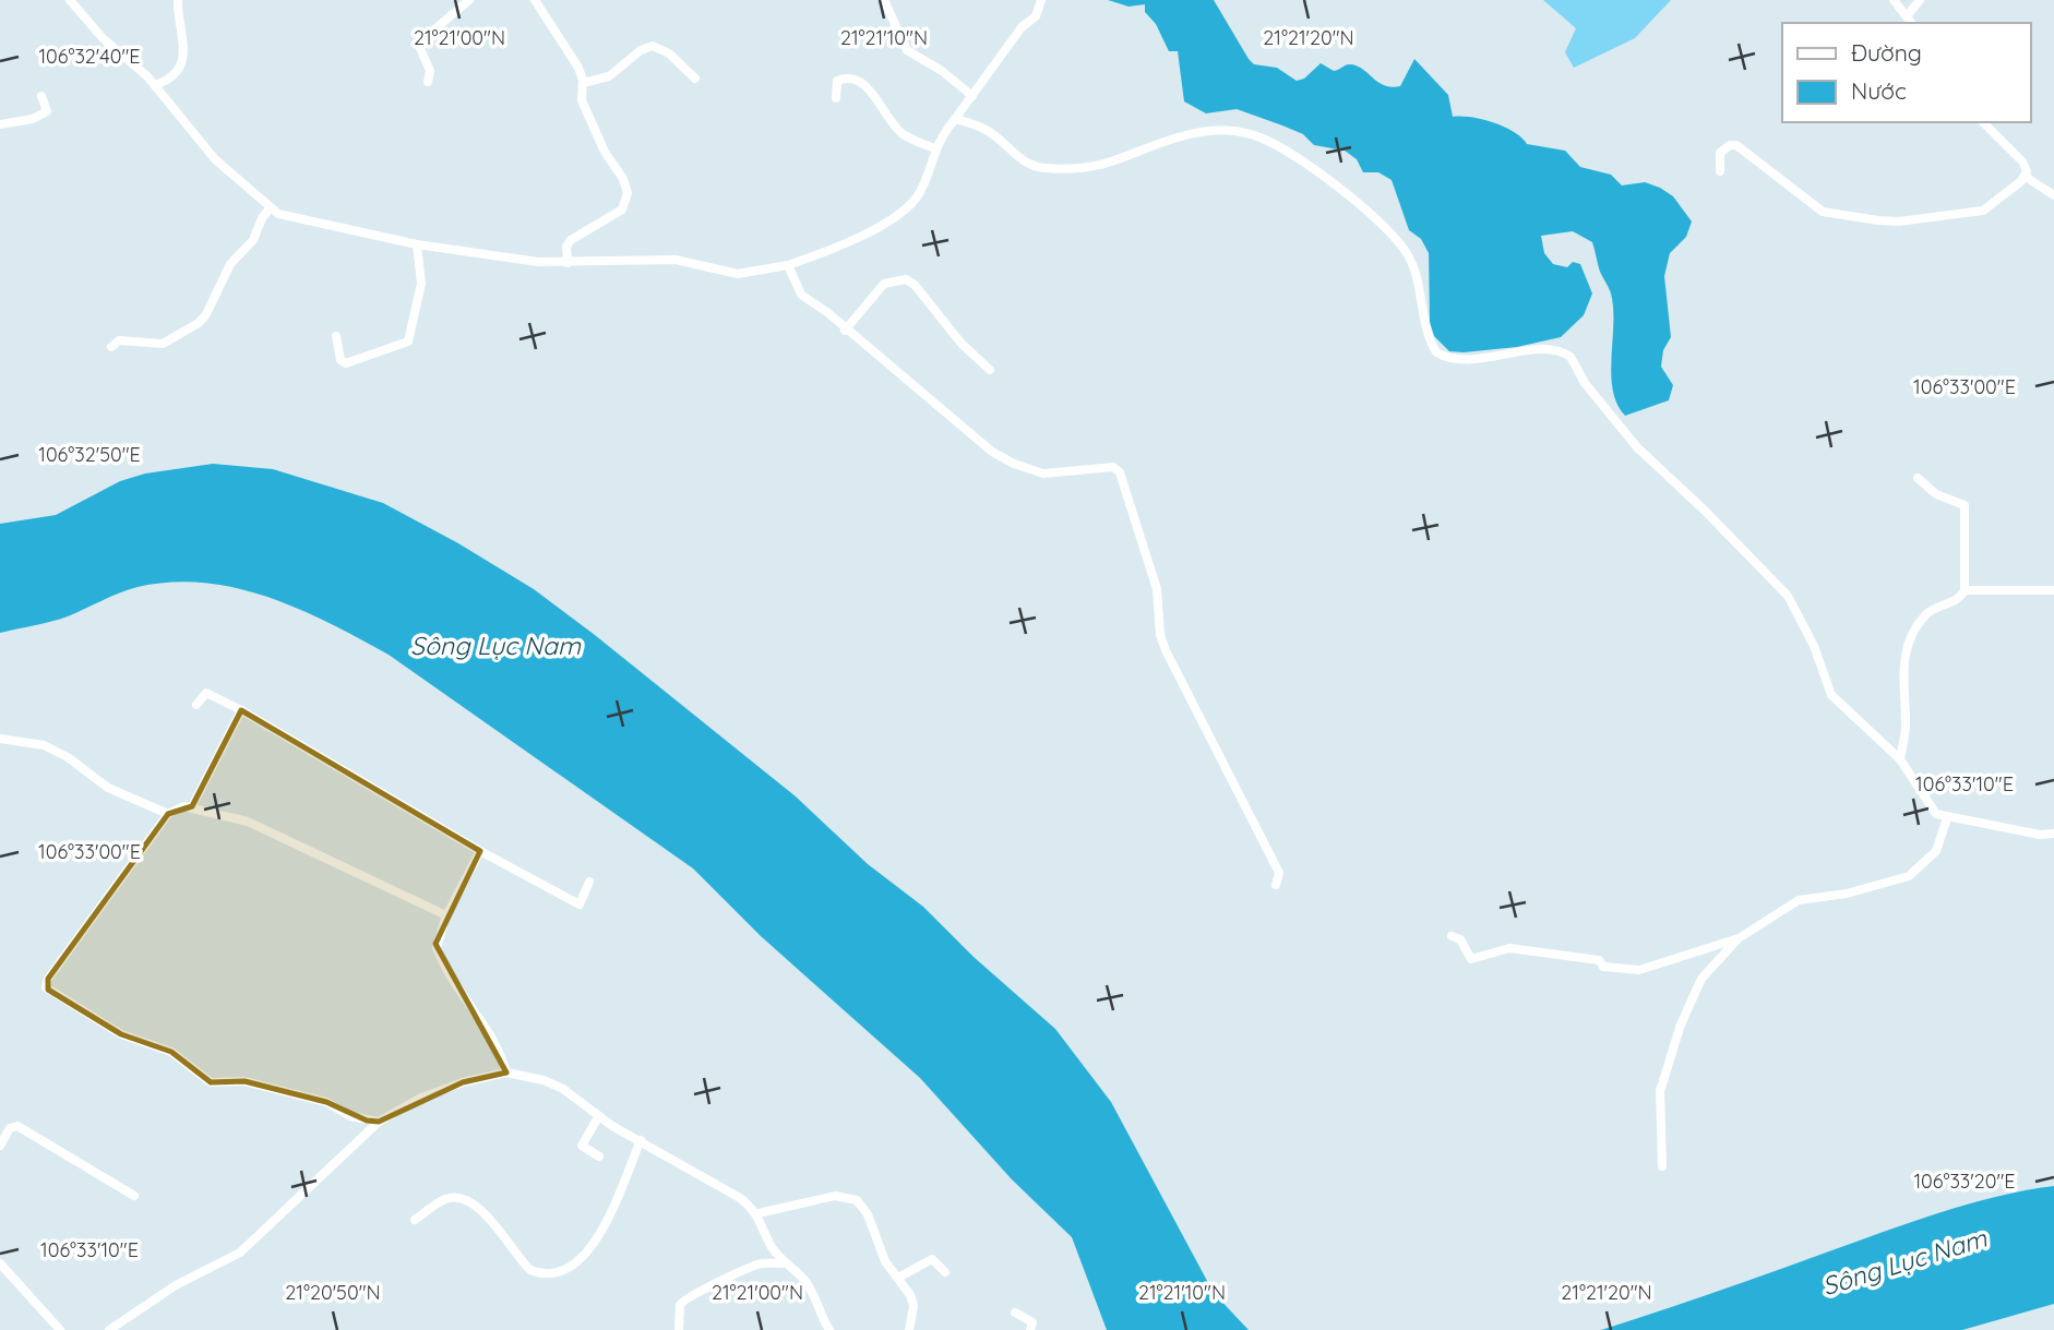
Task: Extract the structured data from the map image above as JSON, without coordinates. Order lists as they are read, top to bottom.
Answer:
{
  "water": ["Sông Lục Nam"],
  "legend": ["Đường", "Nước"],
  "coordinates": [
    "21°21'00\"N",
    "21°21'10\"N",
    "21°21'20\"N",
    "106°32'40\"E",
    "106°33'00\"E",
    "106°32'50\"E",
    "106°33'10\"E",
    "106°33'20\"E",
    "21°20'50\"N"
  ]
}
